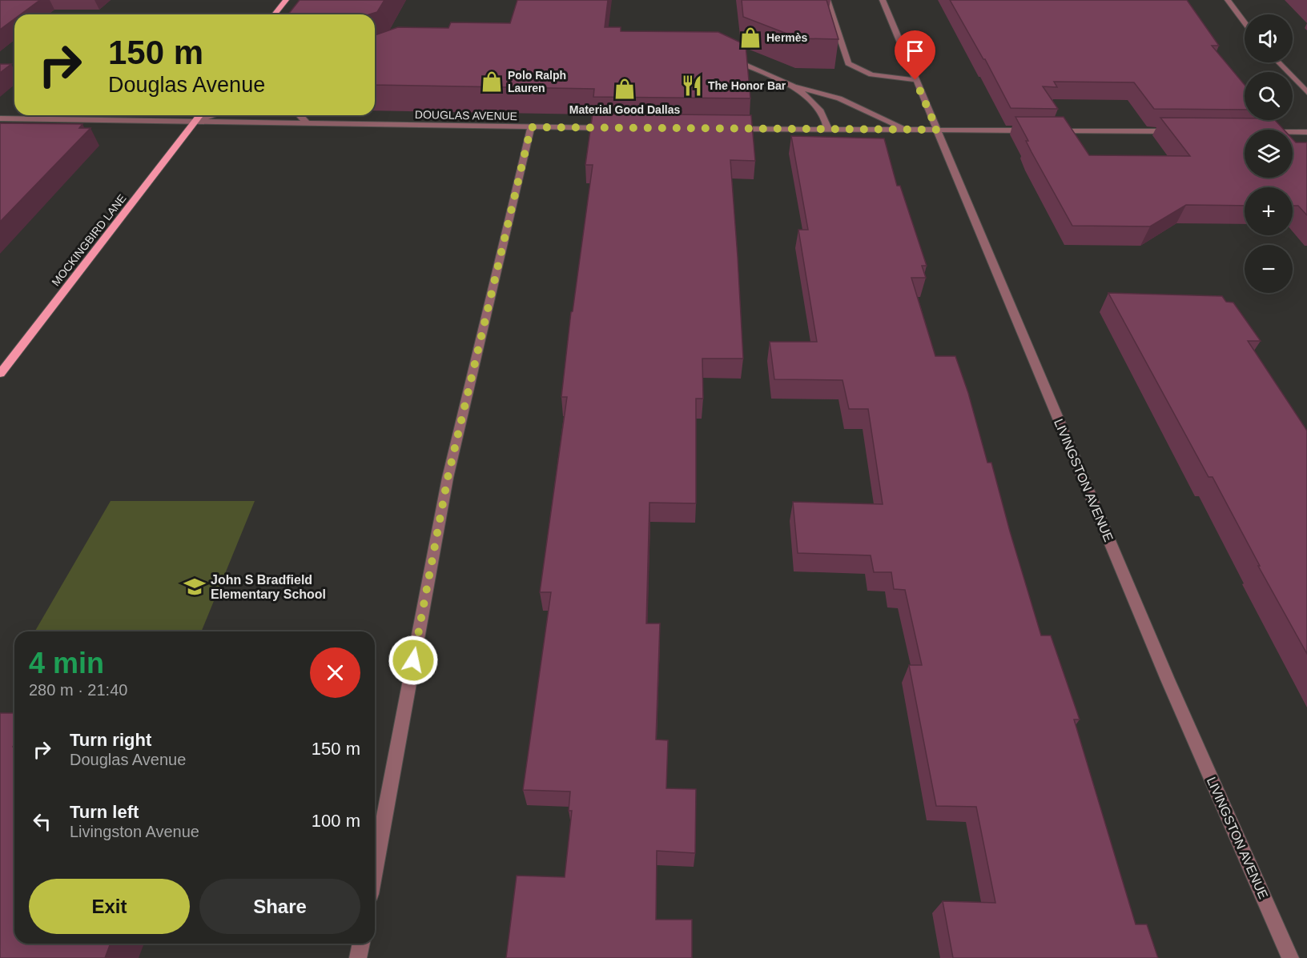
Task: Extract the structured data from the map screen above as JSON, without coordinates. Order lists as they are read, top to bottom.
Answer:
{
  "streets": {
    "main road": ["MOCKINGBIRD LANE"],
    "street": ["DOUGLAS AVENUE", "LIVINGSTON AVENUE"]
  },
  "crossings": [
    ["DOUGLAS AVENUE", "MOCKINGBIRD LANE"]
  ],
  "places": {
    "shop": ["Hermès", "Polo Ralph Lauren", "Material Good Dallas"],
    "restaurant": ["The Honor Bar"],
    "school or university": ["John S Bradfield Elementary School"]
  },
  "page": {
    "map_buttons": ["+", "−"],
    "turn": ["150 m", "Douglas Avenue"],
    "heading": ["4 min", "280 m · 21:40"],
    "list": [
      {
        "name": "Turn right",
        "note": "Douglas Avenue",
        "value": "150 m"
      },
      {
        "name": "Turn left",
        "note": "Livingston Avenue",
        "value": "100 m"
      }
    ],
    "buttons": ["Exit", "Share"]
  }
}
